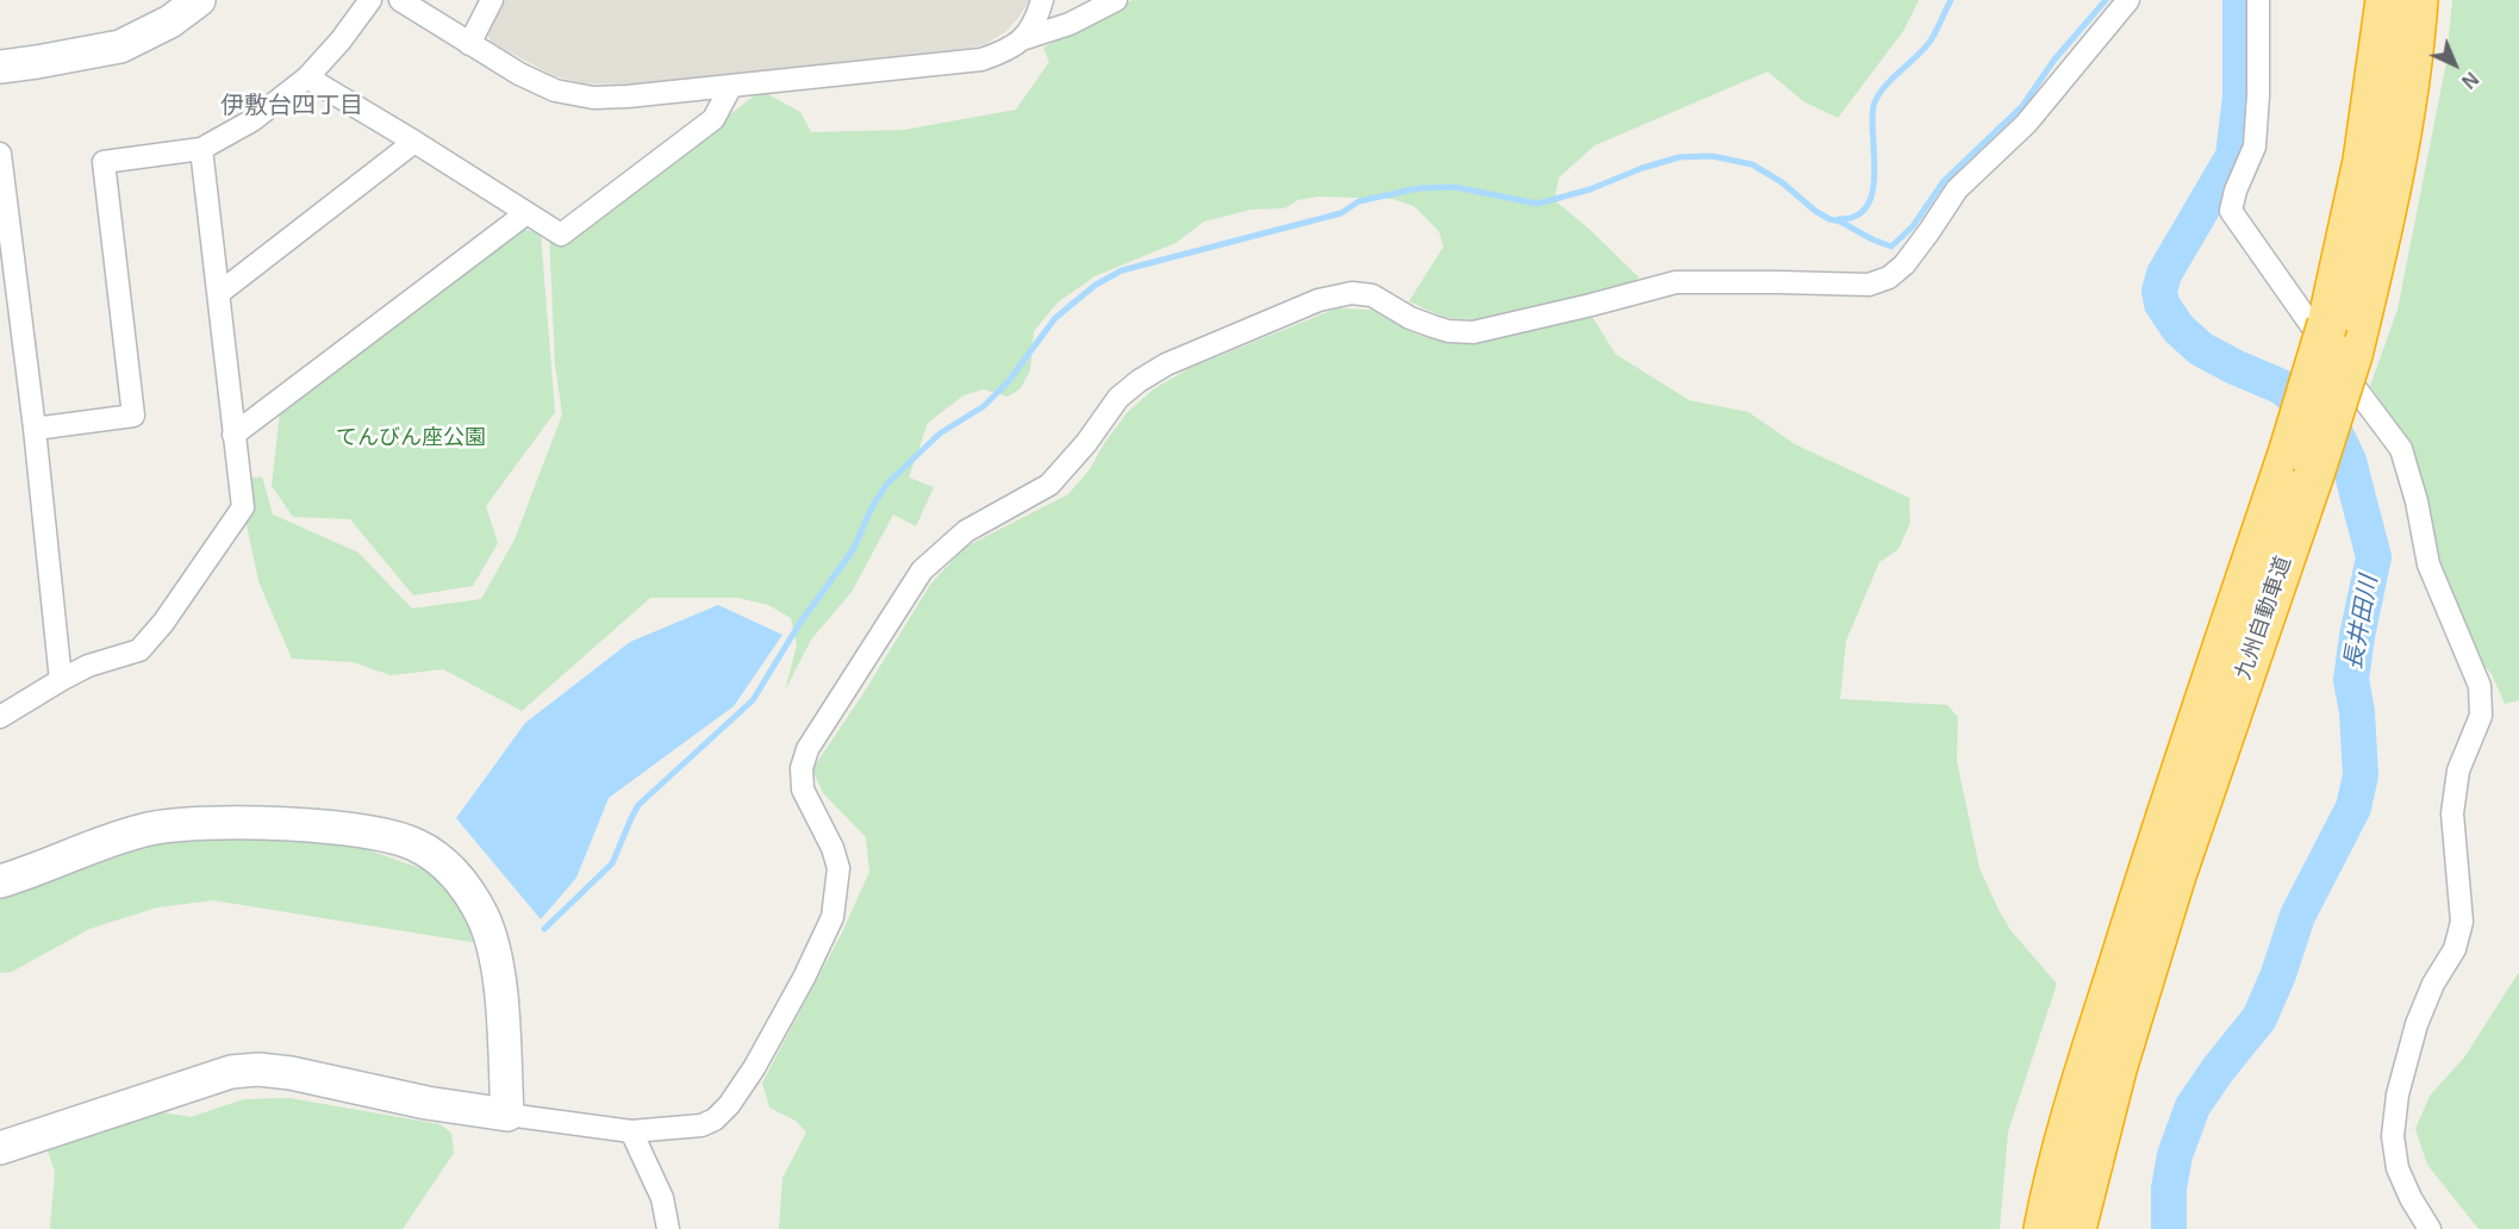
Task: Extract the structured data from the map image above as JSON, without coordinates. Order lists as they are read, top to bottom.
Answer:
{
  "streets": {
    "highway": ["九州自動車道"]
  },
  "districts": ["伊敷台四丁目"],
  "water": ["長井田川"],
  "parks": ["てんびん座公園"],
  "north": "bottom right"
}
